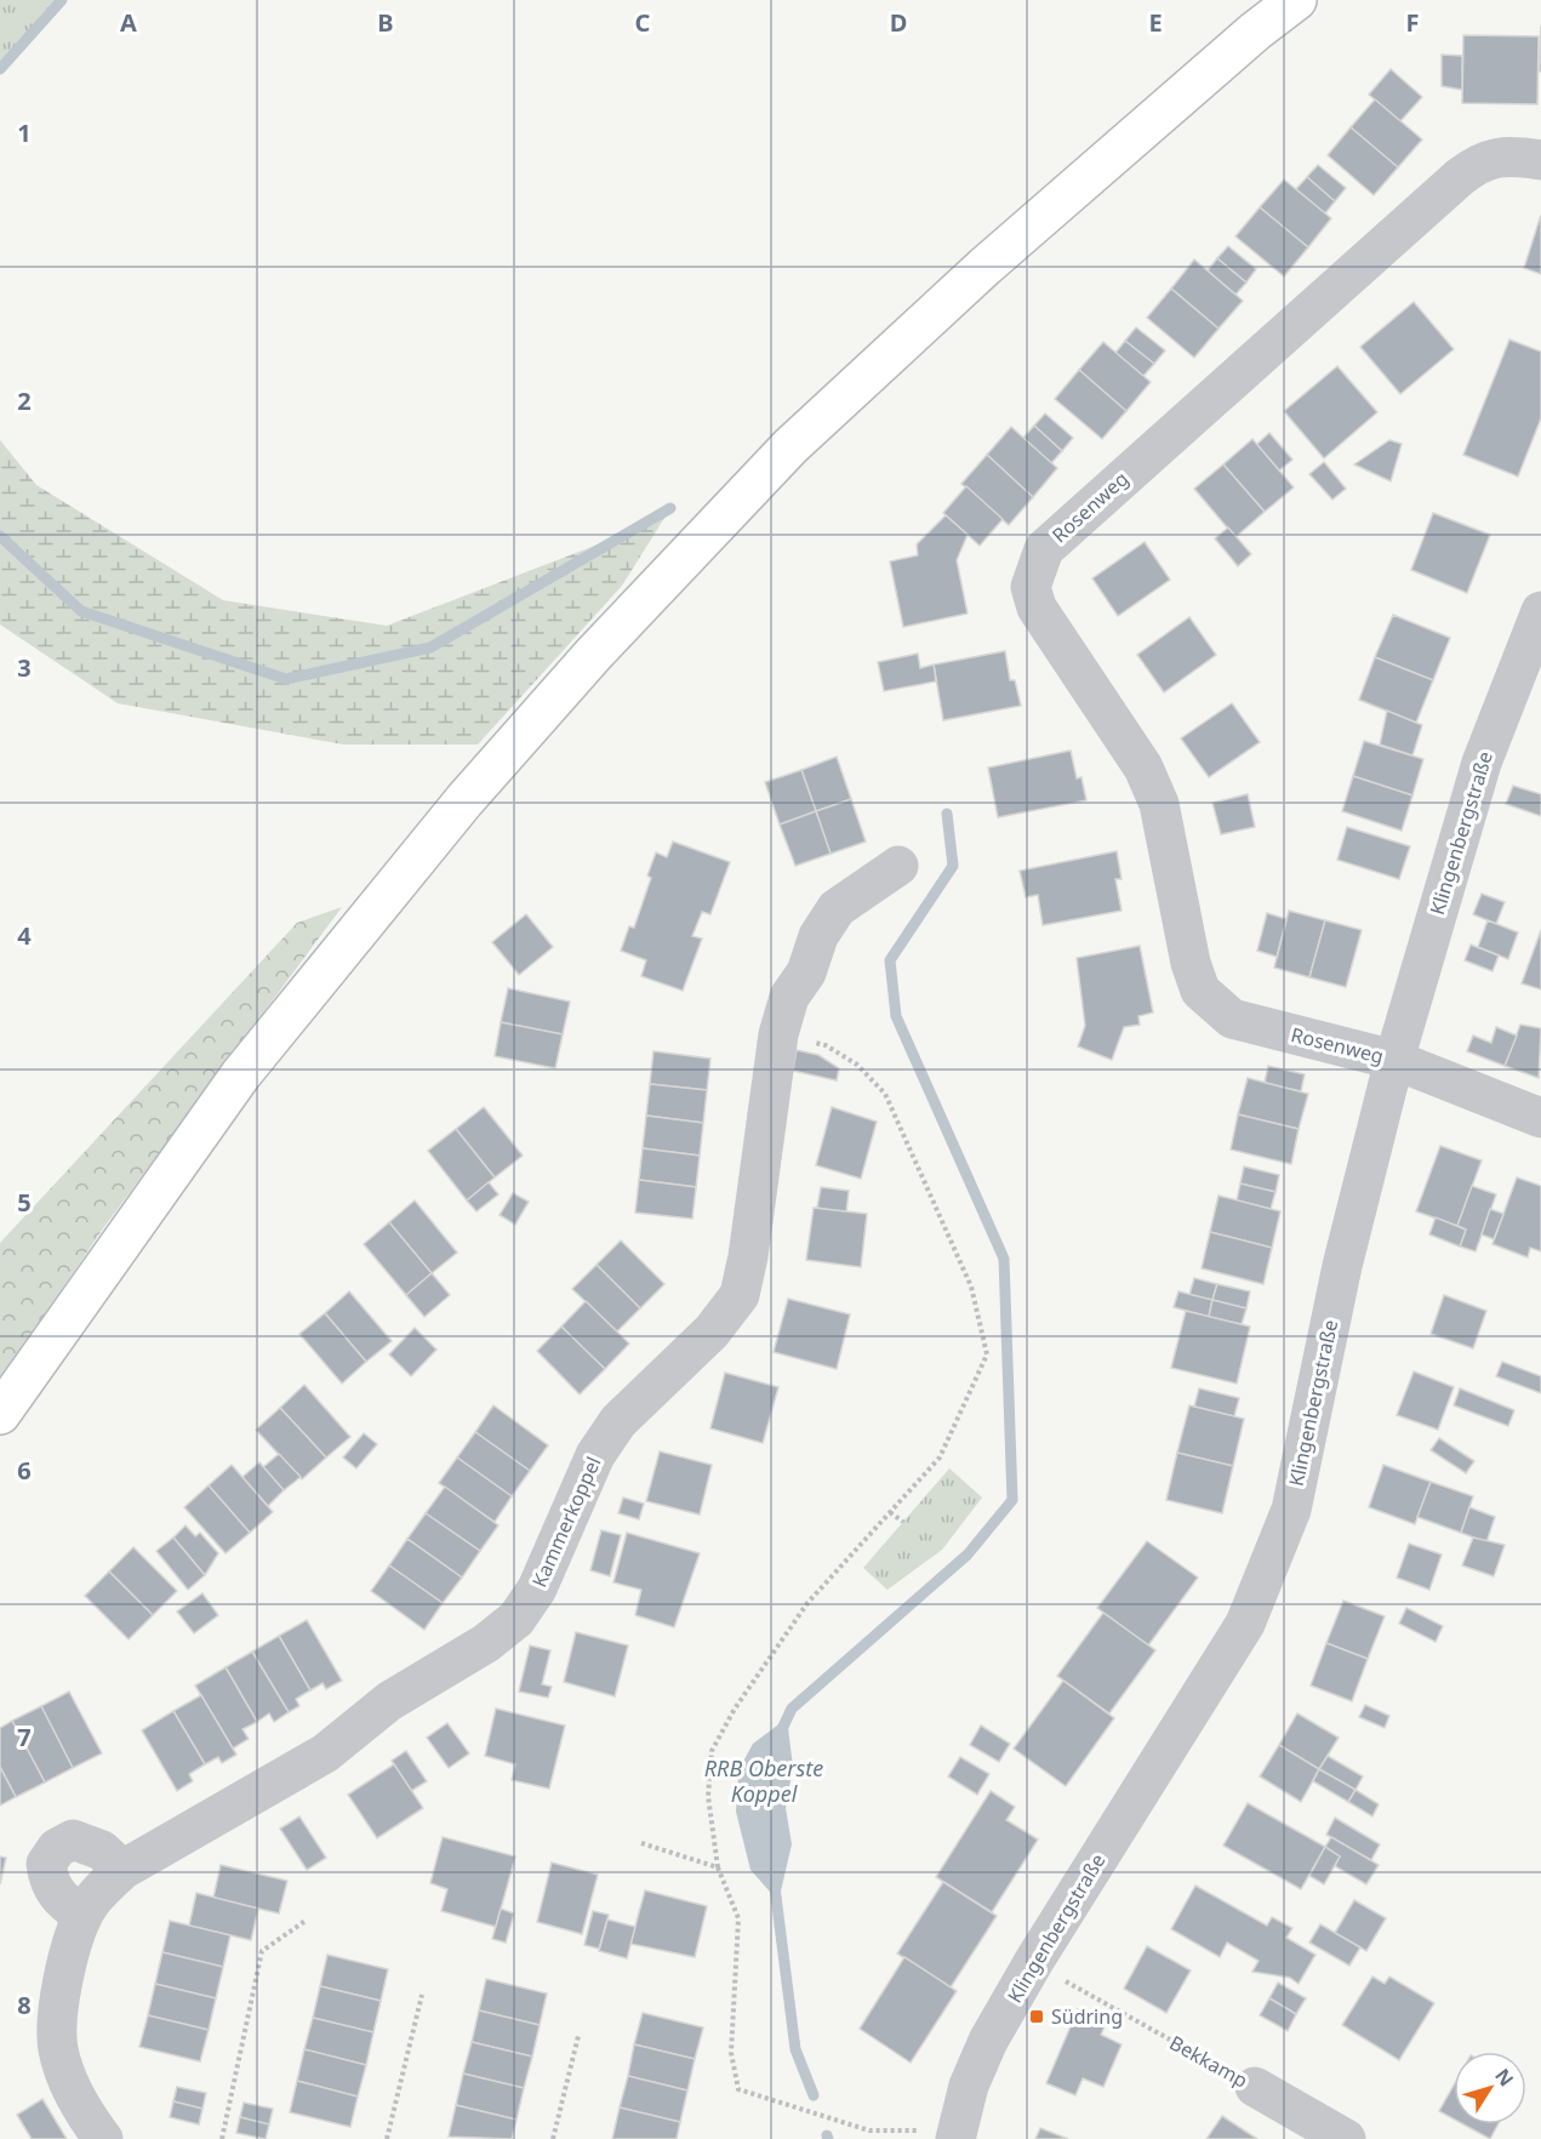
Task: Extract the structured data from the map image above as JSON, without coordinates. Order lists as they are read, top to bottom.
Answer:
{
  "streets": {
    "street": [
      "Rosenweg",
      "Klingenbergstraße",
      "Kammerkoppel",
      "Bekkamp"
    ]
  },
  "crossings": [
    ["Rosenweg", "Klingenbergstraße"]
  ],
  "water": ["RRB Oberste Koppel"],
  "places": {
    "transit": ["Südring"]
  },
  "north": "top right",
  "grid": {
    "columns": [
      "A",
      "B",
      "C",
      "D",
      "E",
      "F"
    ],
    "rows": [
      "1",
      "2",
      "3",
      "4",
      "5",
      "6",
      "7",
      "8"
    ]
  }
}
